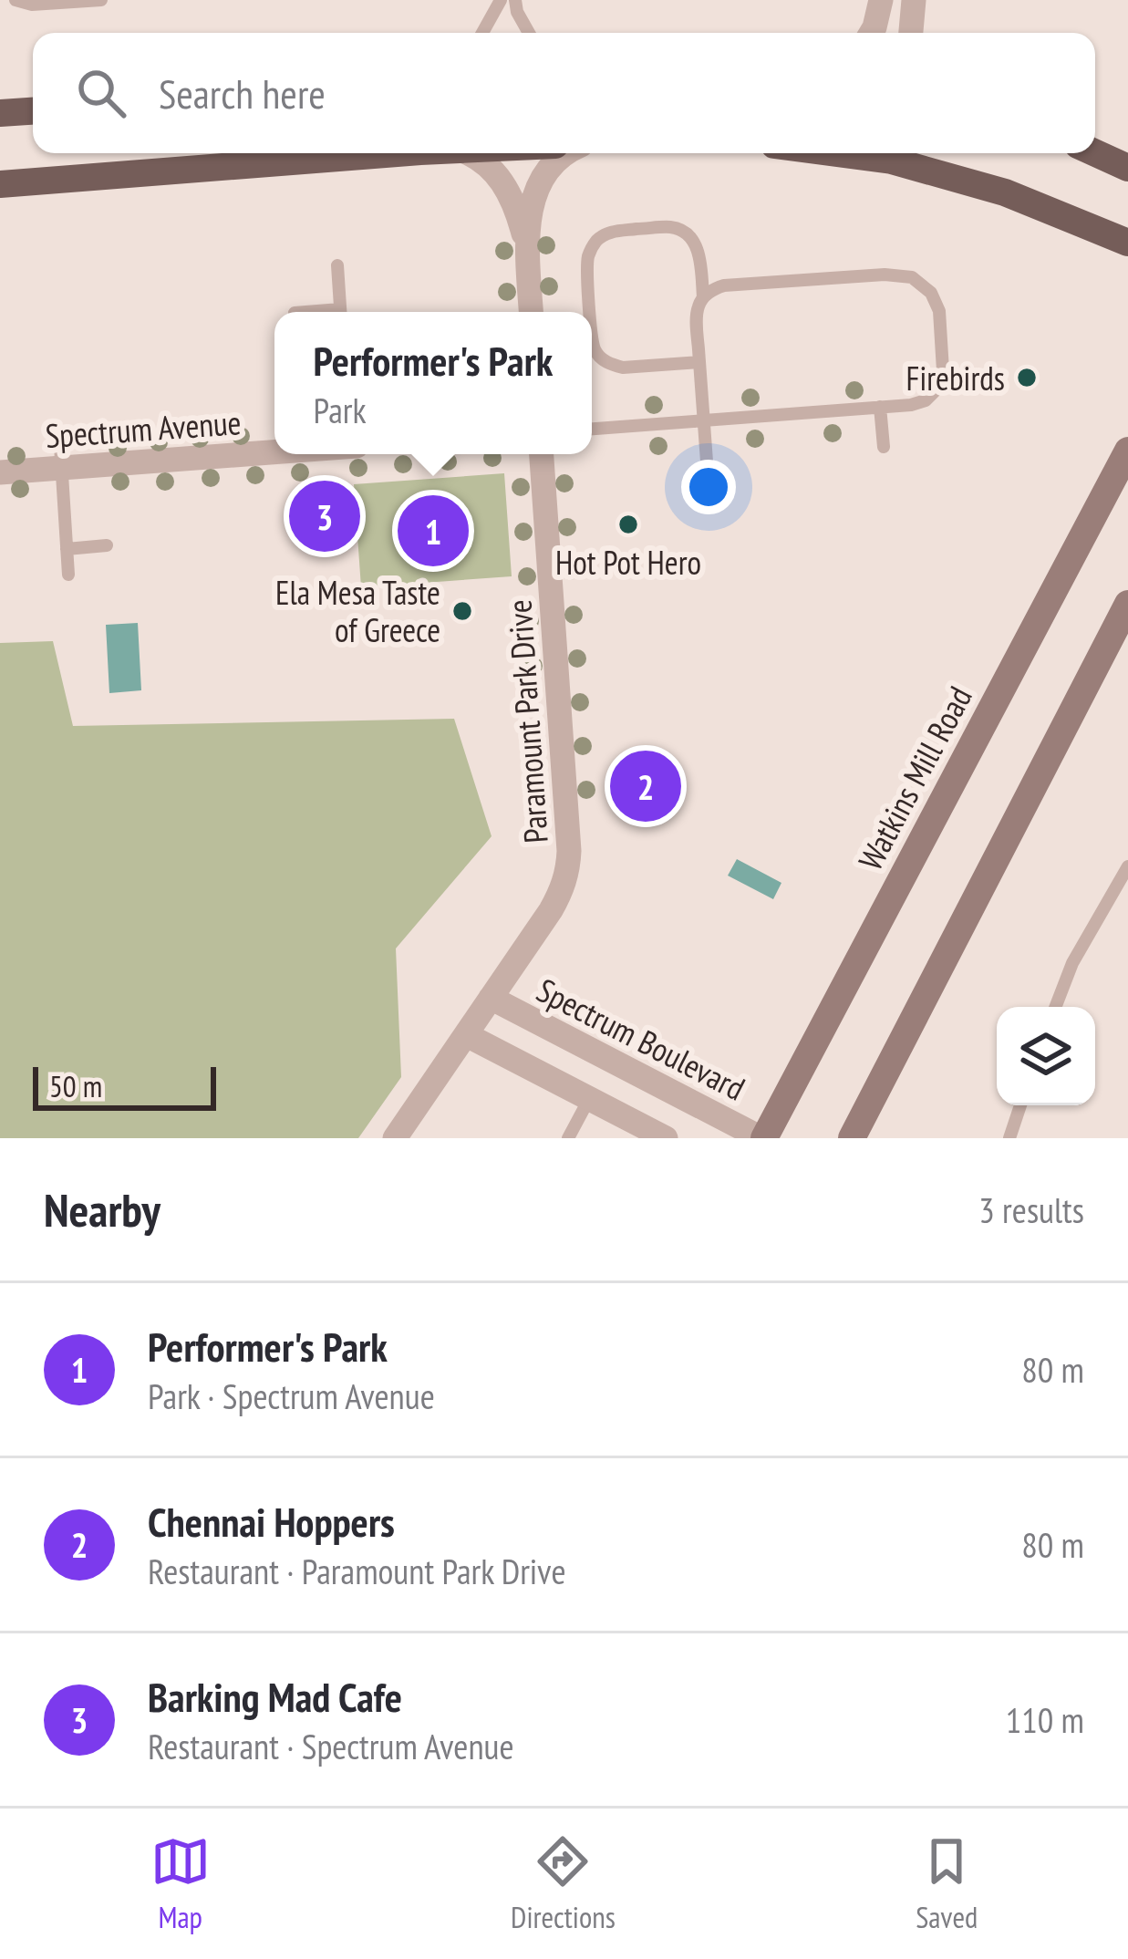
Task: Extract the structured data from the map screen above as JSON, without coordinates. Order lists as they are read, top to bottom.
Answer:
{
  "streets": {
    "main road": ["Watkins Mill Road"],
    "street": ["Spectrum Avenue", "Paramount Park Drive", "Spectrum Boulevard"]
  },
  "crossings": [
    ["Paramount Park Drive", "Spectrum Boulevard"],
    ["Watkins Mill Road", "Spectrum Boulevard"]
  ],
  "places": ["Firebirds", "Hot Pot Hero", "Ela Mesa Taste of Greece"],
  "scale_bar": "50 m",
  "page": {
    "search": "Search here",
    "popup": ["Performer's Park", "Park"],
    "pins": ["3", "1", "2"],
    "scale": "50 m",
    "heading": ["Nearby", "3 results"],
    "list": [
      {
        "mark": "1",
        "name": "Performer's Park",
        "note": "Park · Spectrum Avenue",
        "value": "80 m"
      },
      {
        "mark": "2",
        "name": "Chennai Hoppers",
        "note": "Restaurant · Paramount Park Drive",
        "value": "80 m"
      },
      {
        "mark": "3",
        "name": "Barking Mad Cafe",
        "note": "Restaurant · Spectrum Avenue",
        "value": "110 m"
      }
    ],
    "nav": ["Map", "Directions", "Saved"]
  }
}
